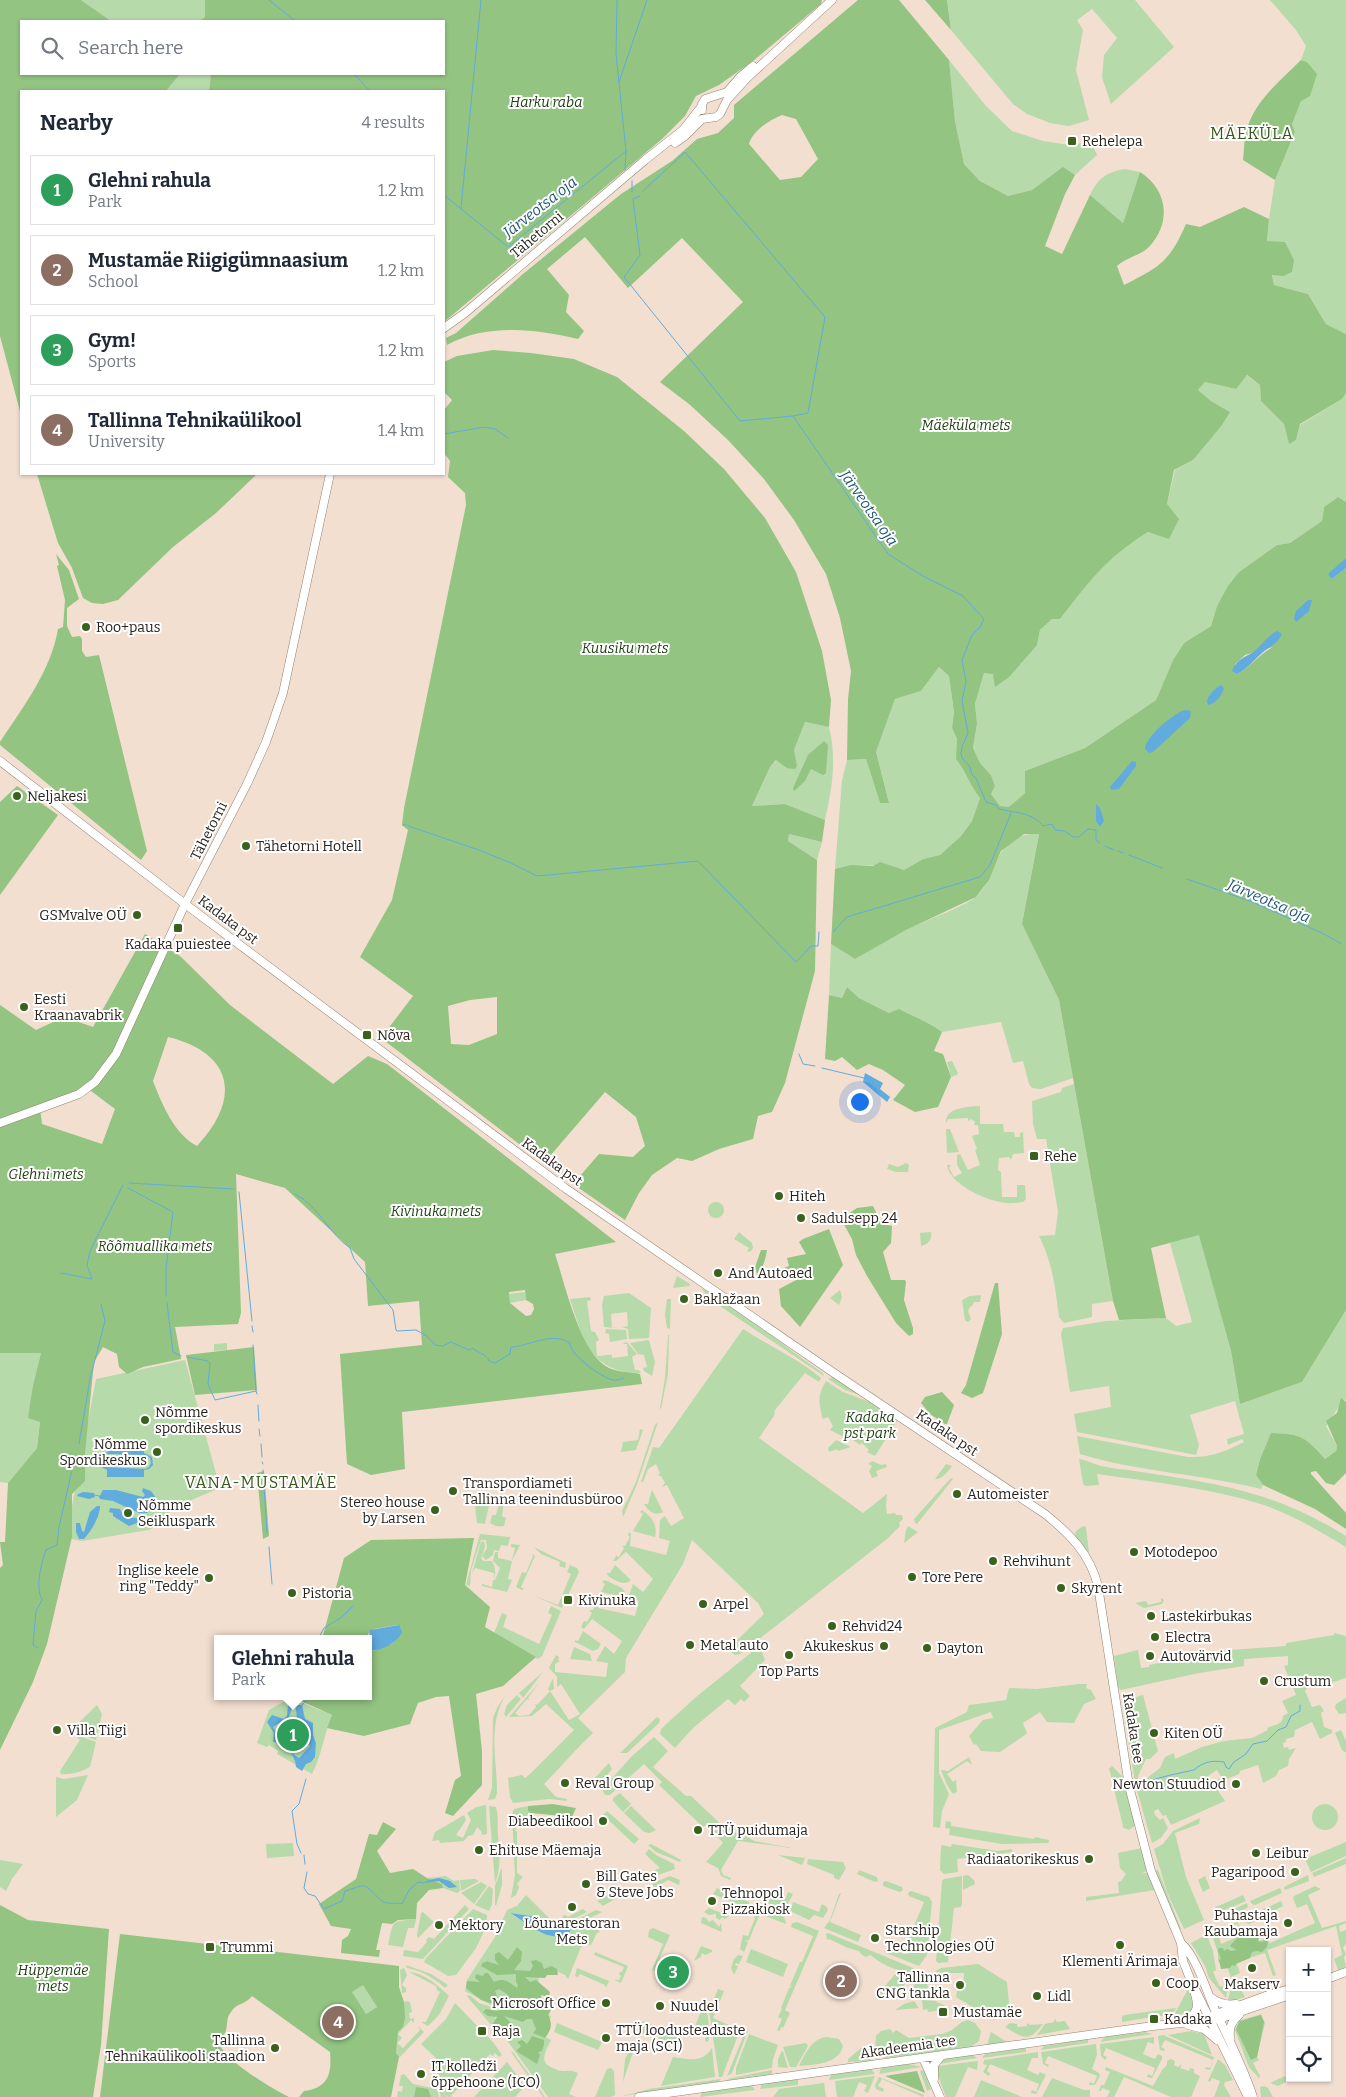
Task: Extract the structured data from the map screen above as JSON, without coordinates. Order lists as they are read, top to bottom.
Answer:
{
  "streets": {
    "main road": [
      "Tähetorni",
      "Kadaka pst",
      "Kadaka tee",
      "Akadeemia tee"
    ]
  },
  "crossings": [
    ["Tähetorni", "Kadaka pst"],
    ["Kadaka pst", "Kadaka tee"],
    ["Kadaka tee", "Akadeemia tee"]
  ],
  "districts": ["MÄEKÜLA", "VANA-MUSTAMÄE"],
  "water": ["Järveotsa oja"],
  "parks": [
    "Harku raba",
    "Mäeküla mets",
    "Kuusiku mets",
    "Glehni mets",
    "Kivinuka mets",
    "Rõõmuallika mets",
    "Kadaka pst park",
    "Hüppemäe mets"
  ],
  "places": {
    "transit": [
      "Rehelepa",
      "Kadaka puiestee",
      "Nõva",
      "Rehe",
      "Kivinuka",
      "Trummi",
      "Mustamäe",
      "Kadaka",
      "Raja"
    ],
    "other": [
      "Roo+paus",
      "Neljakesi",
      "Tähetorni Hotell",
      "GSMvalve OÜ",
      "Eesti Kraanavabrik",
      "Hiteh",
      "Sadulsepp 24",
      "And Autoaed",
      "Baklažaan",
      "Nõmme spordikeskus",
      "Nõmme Spordikeskus",
      "Transpordiameti Tallinna teenindusbüroo",
      "Automeister",
      "Stereo house by Larsen",
      "Nõmme Seikluspark",
      "Motodepoo",
      "Rehvihunt",
      "Tore Pere",
      "Inglise keele ring \"Teddy\"",
      "Skyrent",
      "Pistoria",
      "Arpel",
      "Lastekirbukas",
      "Rehvid24",
      "Electra",
      "Metal auto",
      "Akukeskus",
      "Dayton",
      "Top Parts",
      "Autovärvid",
      "Crustum",
      "Villa Tiigi",
      "Kiten OÜ",
      "Reval Group",
      "Newton Stuudiod",
      "Diabeedikool",
      "TTÜ puidumaja",
      "Ehituse Mäemaja",
      "Leibur",
      "Radiaatorikeskus",
      "Pagaripood",
      "Bill Gates & Steve Jobs",
      "Tehnopol Pizzakiosk",
      "Lõunarestoran Mets",
      "Puhastaja Kaubamaja",
      "Mektory",
      "Starship Technologies OÜ",
      "Klementi Ärimaja",
      "Makserv",
      "Coop",
      "Tallinna CNG tankla",
      "Lidl",
      "Microsoft Office",
      "Nuudel",
      "TTÜ loodusteaduste maja (SCI)",
      "Tallinna Tehnikaülikooli staadion",
      "IT kolledži õppehoone (ICO)"
    ]
  },
  "page": {
    "search": "Search here",
    "heading": ["Nearby", "4 results"],
    "list": [
      {
        "mark": "1",
        "name": "Glehni rahula",
        "note": "Park",
        "value": "1.2 km"
      },
      {
        "mark": "2",
        "name": "Mustamäe Riigigümnaasium",
        "note": "School",
        "value": "1.2 km"
      },
      {
        "mark": "3",
        "name": "Gym!",
        "note": "Sports",
        "value": "1.2 km"
      },
      {
        "mark": "4",
        "name": "Tallinna Tehnikaülikool",
        "note": "University",
        "value": "1.4 km"
      }
    ],
    "popup": ["Glehni rahula", "Park"],
    "pins": [
      "1",
      "3",
      "2",
      "4"
    ],
    "map_buttons": ["+", "−"]
  }
}
